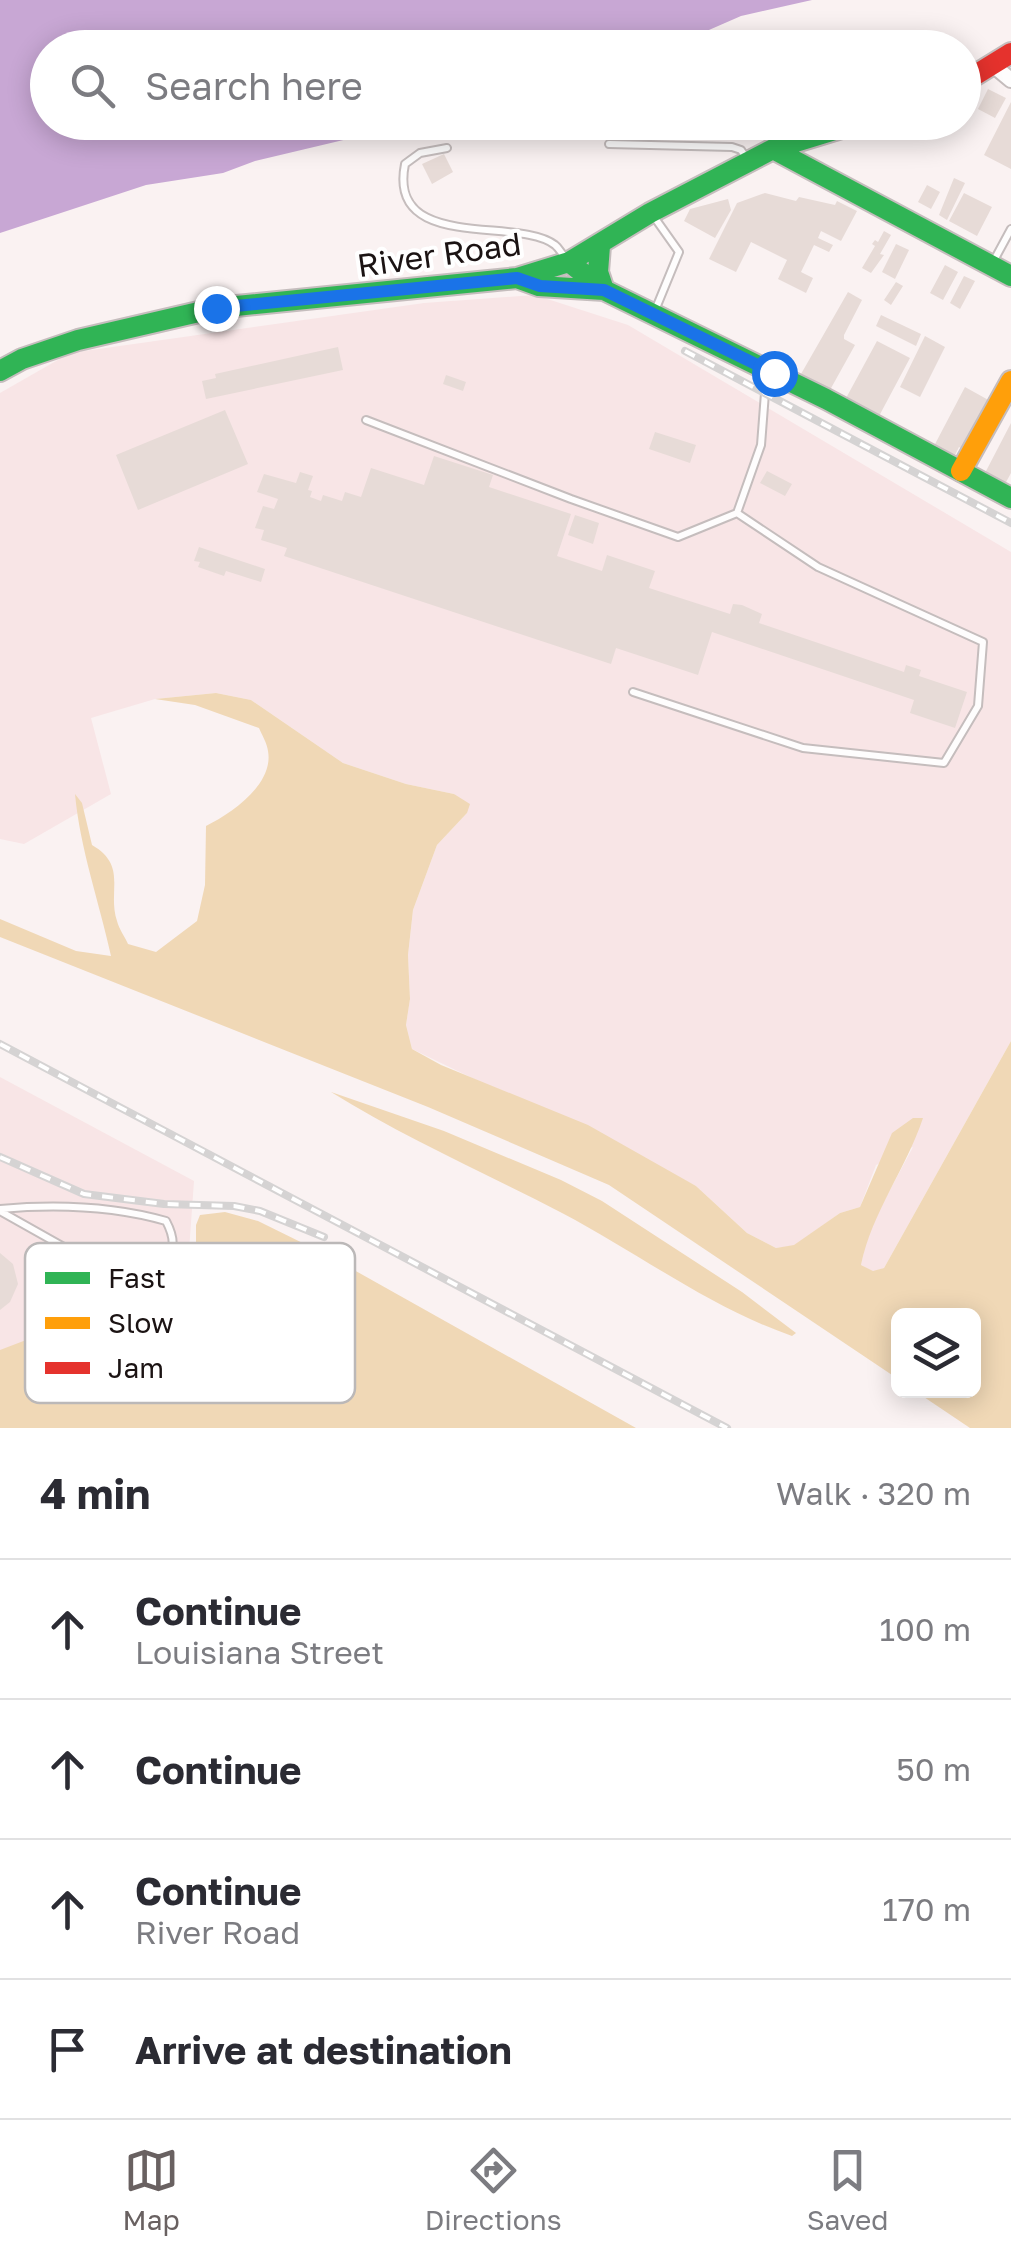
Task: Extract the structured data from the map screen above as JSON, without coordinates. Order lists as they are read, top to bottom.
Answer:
{
  "streets": {
    "main road": ["River Road"]
  },
  "legend": ["Fast", "Slow", "Jam"],
  "page": {
    "search": "Search here",
    "heading": ["4 min", "Walk · 320 m"],
    "list": [
      ["Continue", "Louisiana Street", "100 m"],
      ["Continue", "50 m"],
      ["Continue", "River Road", "170 m"],
      "Arrive at destination"
    ],
    "nav": ["Map", "Directions", "Saved"]
  }
}
